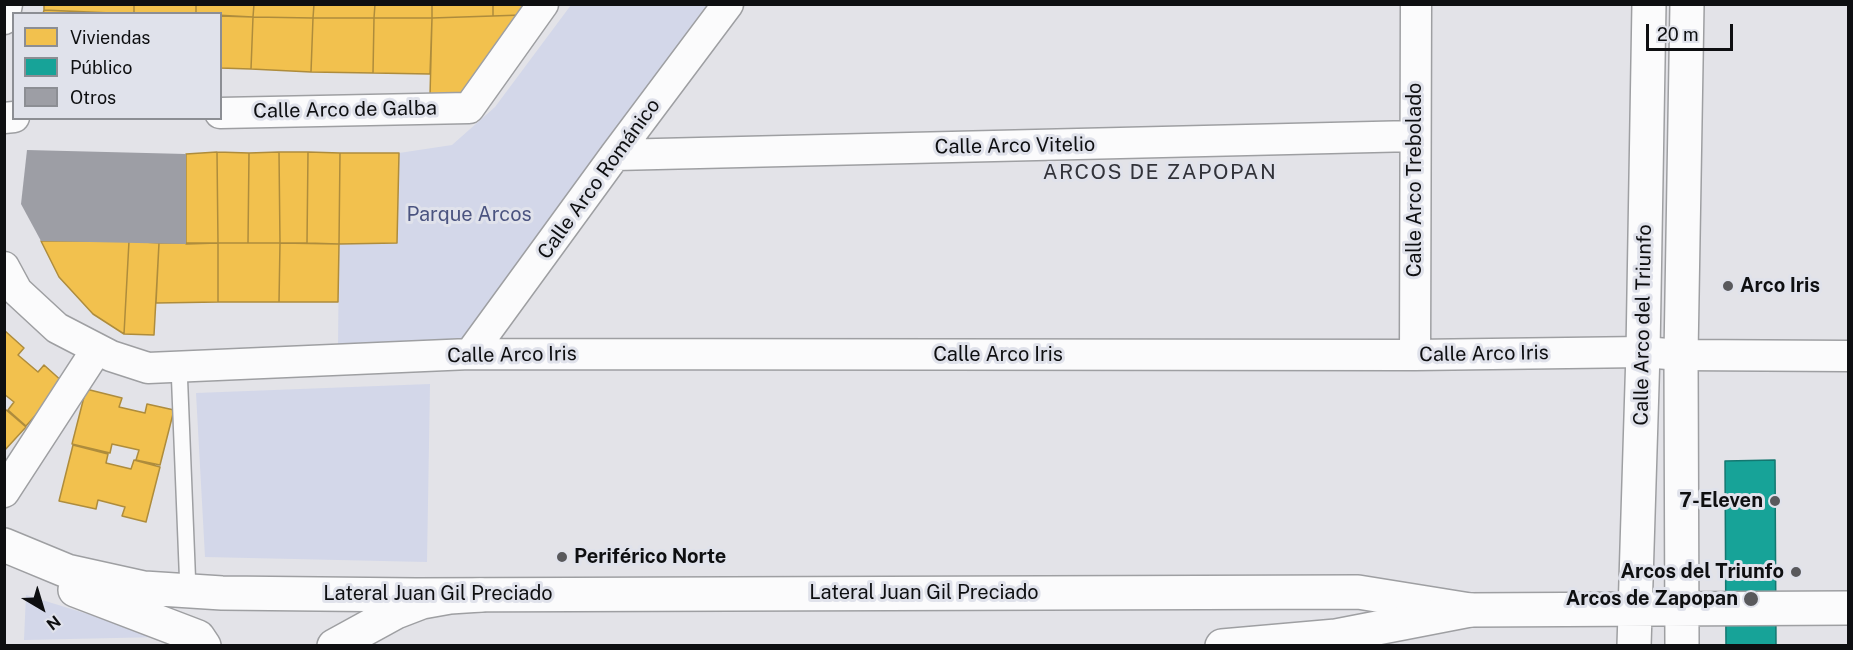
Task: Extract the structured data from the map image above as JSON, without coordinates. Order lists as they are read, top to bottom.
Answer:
{
  "streets": {
    "main road": ["Calle Arco del Triunfo", "Lateral Juan Gil Preciado"],
    "street": [
      "Calle Arco de Galba",
      "Calle Arco Vitelio",
      "Calle Arco Románico",
      "Calle Arco Trebolado",
      "Calle Arco Iris"
    ]
  },
  "crossings": [
    ["Calle Arco Vitelio", "Calle Arco Románico"],
    ["Calle Arco Vitelio", "Calle Arco Trebolado"],
    ["Calle Arco Románico", "Calle Arco Iris"],
    ["Calle Arco Trebolado", "Calle Arco Iris"],
    ["Calle Arco del Triunfo", "Calle Arco Iris"],
    ["Calle Arco del Triunfo", "Lateral Juan Gil Preciado"]
  ],
  "districts": ["ARCOS DE ZAPOPAN"],
  "parks": ["Parque Arcos"],
  "places": [
    "Arco Iris",
    "7-Eleven",
    "Periférico Norte",
    "Arcos del Triunfo",
    "Arcos de Zapopan"
  ],
  "legend": ["Viviendas", "Público", "Otros"],
  "scale_bar": "20 m",
  "north": "bottom right"
}
